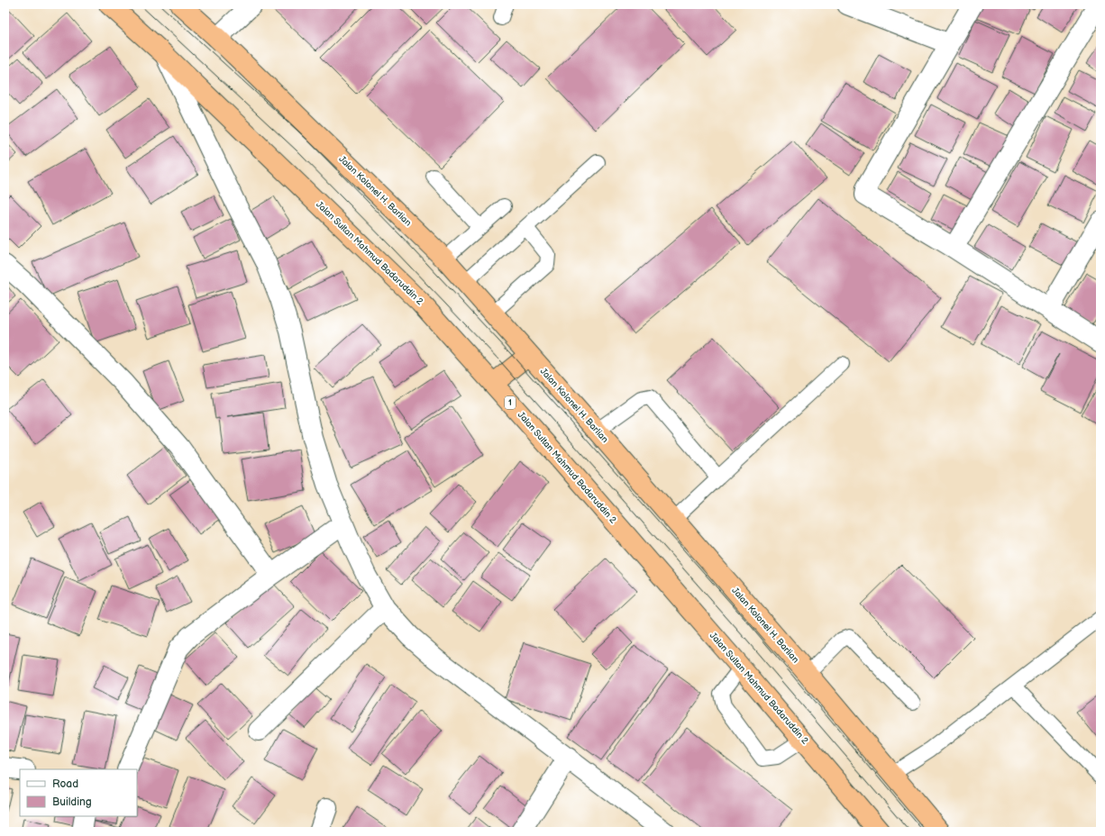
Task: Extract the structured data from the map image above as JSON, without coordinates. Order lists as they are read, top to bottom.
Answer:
{
  "streets": {
    "highway": ["Jalan Kolonel H. Barlian", "Jalan Sultan Mahmud Badaruddin 2", "1"]
  },
  "legend": ["Road", "Building"]
}
